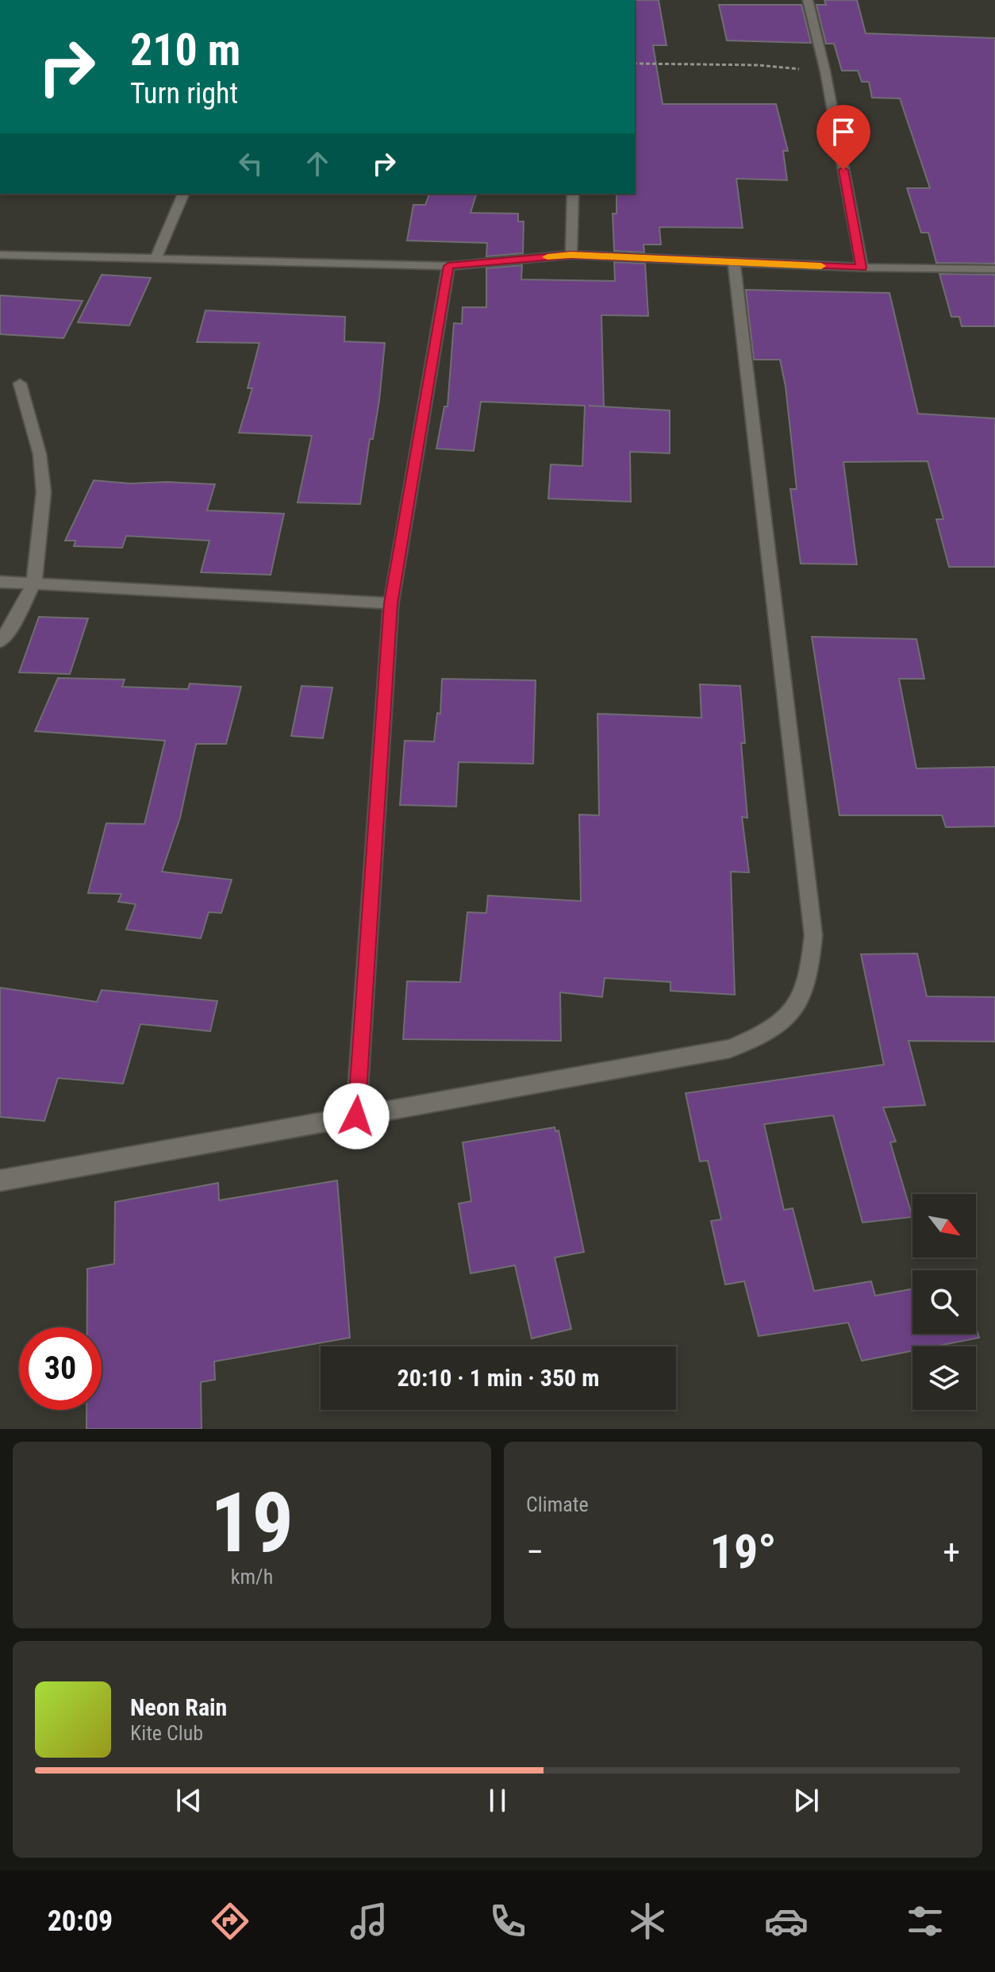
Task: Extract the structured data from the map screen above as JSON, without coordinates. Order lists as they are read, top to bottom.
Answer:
{
  "north": "bottom right",
  "page": {
    "turn": ["210 m", "Turn right"],
    "limit": "30",
    "trip": "20:10 · 1 min · 350 m",
    "tile": [
      ["19", "km/h"],
      "Climate"
    ],
    "heat": ["−", "19°", "+"],
    "song": ["Neon Rain", "Kite Club"],
    "tabs": "20:09"
  }
}
